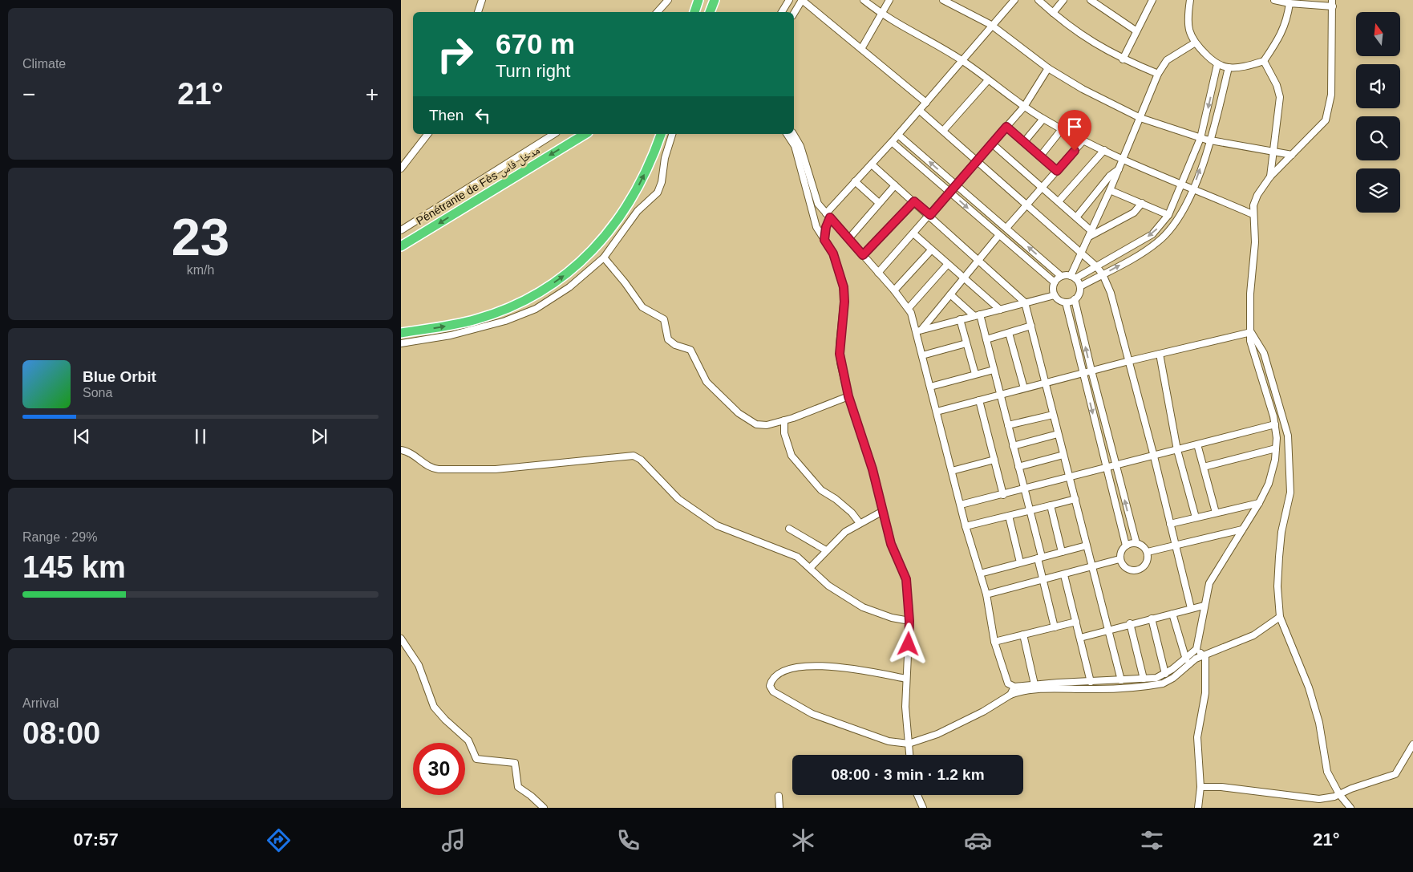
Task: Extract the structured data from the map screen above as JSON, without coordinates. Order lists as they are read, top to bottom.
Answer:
{
  "streets": {
    "highway": ["Pénétrante de Fès مدخل فاس"]
  },
  "one_way": ["Pénétrante de Fès مدخل فاس"],
  "north": "top",
  "page": {
    "tile": [
      "Climate",
      ["23", "km/h"],
      ["Range · 29%", "145 km"],
      ["Arrival", "08:00"]
    ],
    "turn": ["670 m", "Turn right"],
    "heat": ["−", "21°", "+"],
    "then": "Then",
    "song": ["Blue Orbit", "Sona"],
    "limit": "30",
    "trip": "08:00 · 3 min · 1.2 km",
    "tabs": ["07:57", "21°"]
  }
}
